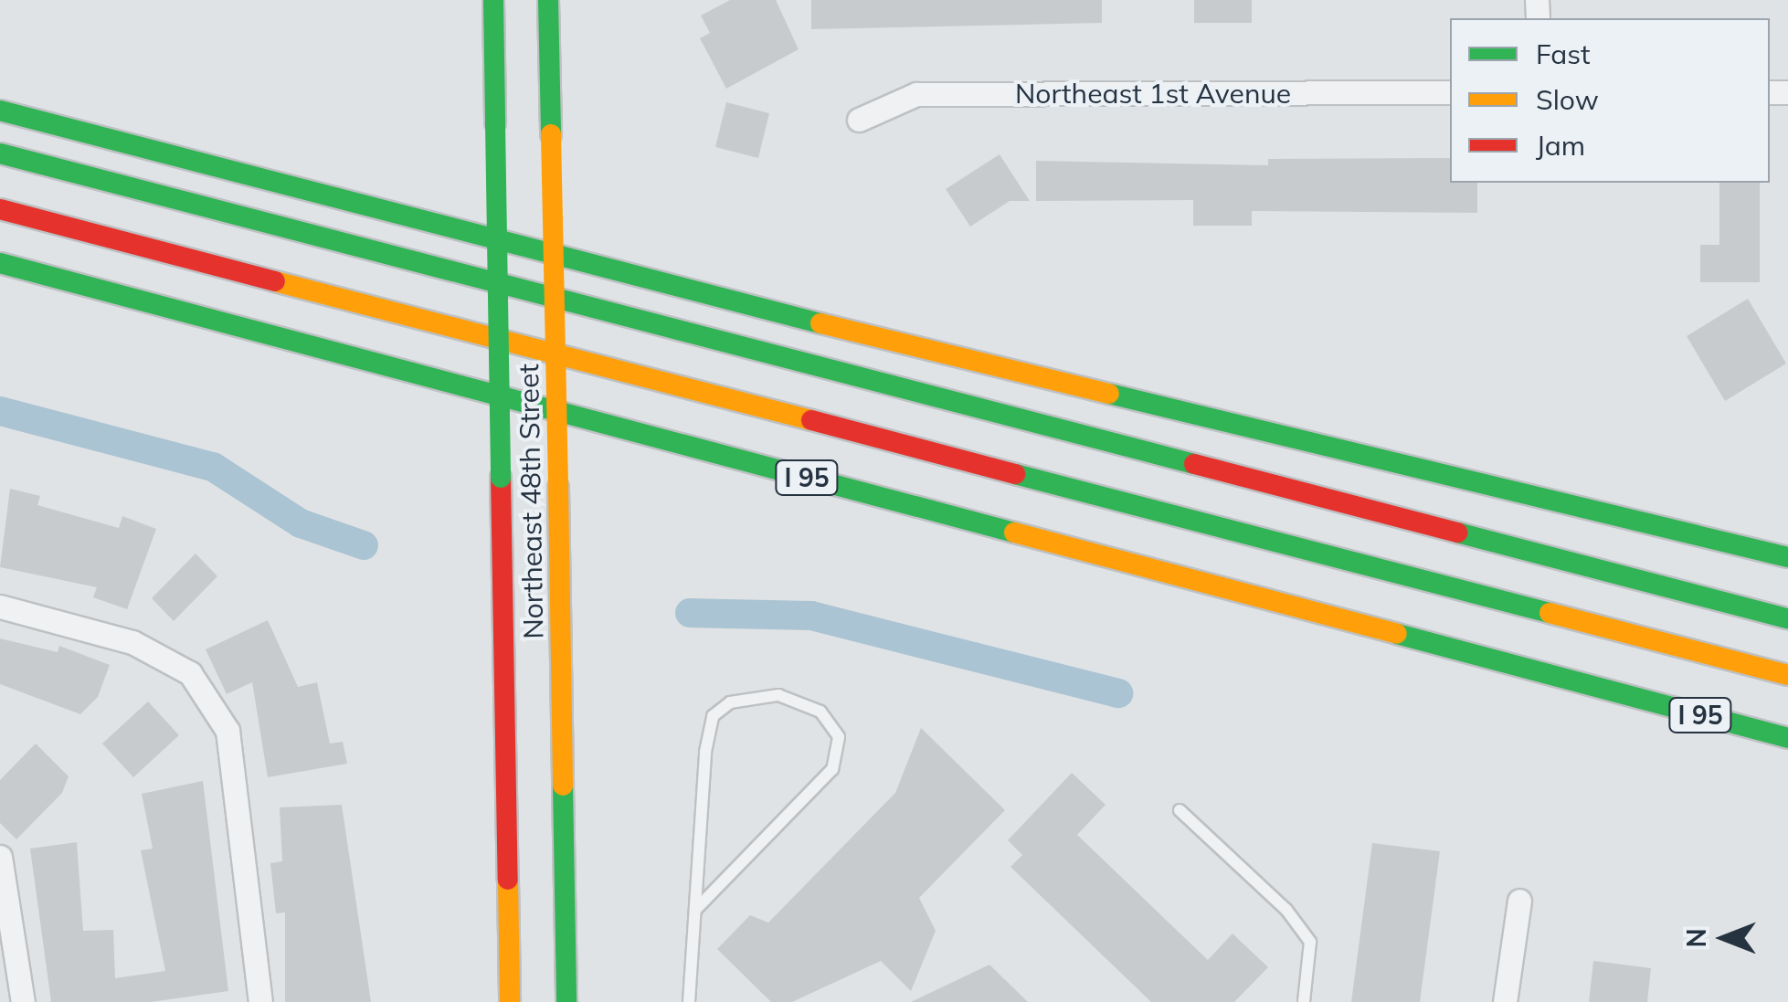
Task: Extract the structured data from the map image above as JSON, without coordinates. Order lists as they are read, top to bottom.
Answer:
{
  "streets": {
    "main road": ["I 95", "Northeast 48th Street"],
    "street": ["Northeast 1st Avenue"]
  },
  "legend": ["Fast", "Slow", "Jam"],
  "north": "left"
}
